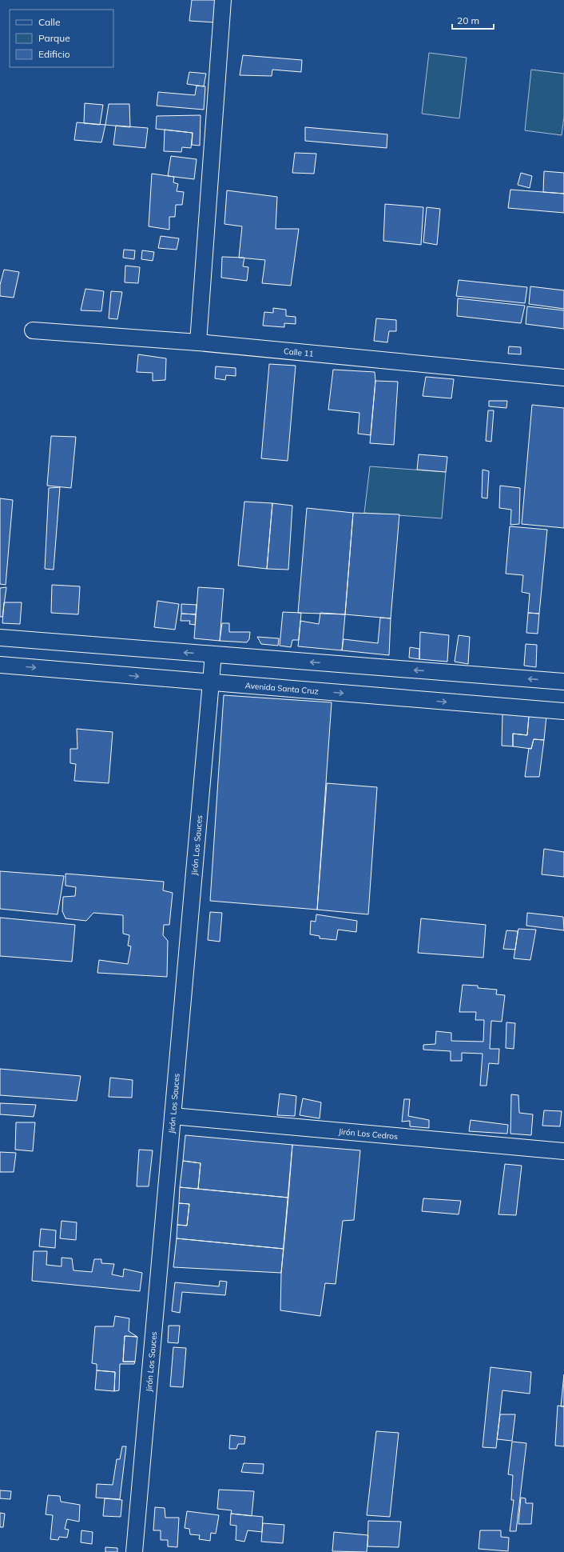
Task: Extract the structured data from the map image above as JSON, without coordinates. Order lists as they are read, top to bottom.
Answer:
{
  "streets": {
    "street": [
      "Calle 11",
      "Avenida Santa Cruz",
      "Jirón Los Sauces",
      "Jirón Los Cedros"
    ]
  },
  "crossings": [
    ["Avenida Santa Cruz", "Jirón Los Sauces"],
    ["Jirón Los Sauces", "Jirón Los Cedros"]
  ],
  "legend": ["Calle", "Parque", "Edificio"],
  "scale_bar": "20 m"
}
